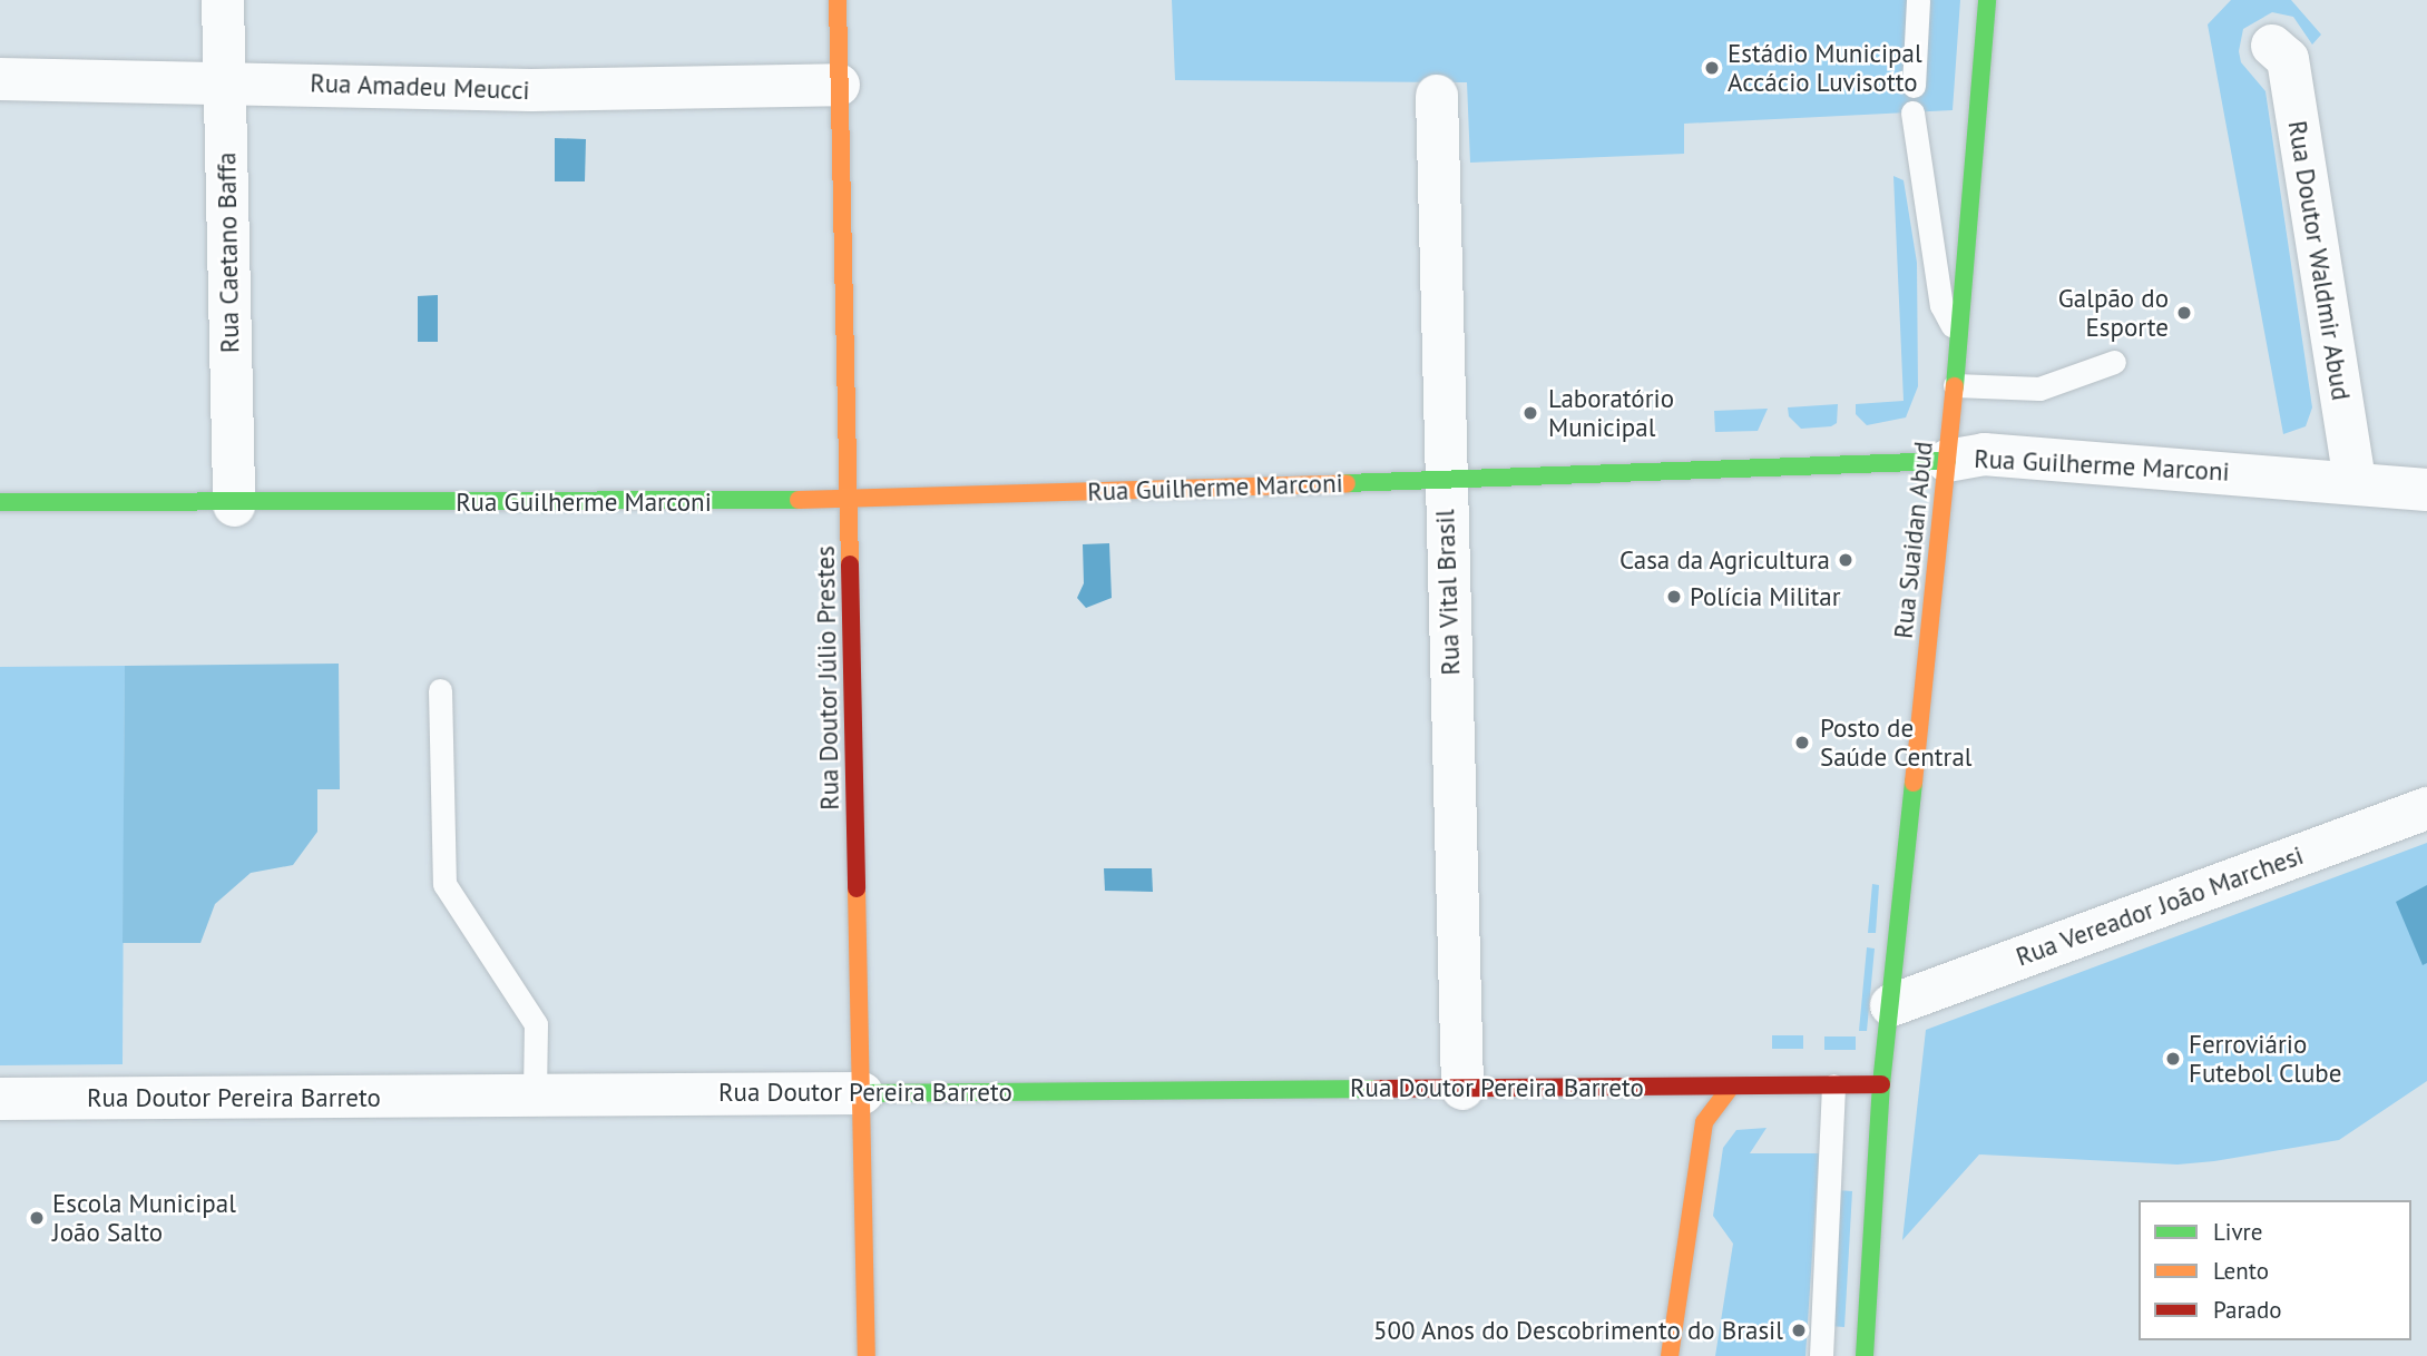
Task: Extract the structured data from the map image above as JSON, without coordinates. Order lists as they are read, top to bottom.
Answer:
{
  "streets": {
    "street": [
      "Rua Amadeu Meucci",
      "Rua Caetano Baffa",
      "Rua Doutor Waldmir Abud",
      "Rua Guilherme Marconi",
      "Rua Suaidan Abud",
      "Rua Vital Brasil",
      "Rua Doutor Júlio Prestes",
      "Rua Vereador João Marchesi",
      "Rua Doutor Pereira Barreto"
    ]
  },
  "crossings": [
    ["Rua Amadeu Meucci", "Rua Caetano Baffa"],
    ["Rua Amadeu Meucci", "Rua Doutor Júlio Prestes"],
    ["Rua Caetano Baffa", "Rua Guilherme Marconi"],
    ["Rua Doutor Waldmir Abud", "Rua Guilherme Marconi"],
    ["Rua Guilherme Marconi", "Rua Suaidan Abud"],
    ["Rua Guilherme Marconi", "Rua Vital Brasil"],
    ["Rua Guilherme Marconi", "Rua Doutor Júlio Prestes"],
    ["Rua Suaidan Abud", "Rua Vereador João Marchesi"],
    ["Rua Suaidan Abud", "Rua Doutor Pereira Barreto"],
    ["Rua Vital Brasil", "Rua Doutor Pereira Barreto"],
    ["Rua Doutor Júlio Prestes", "Rua Doutor Pereira Barreto"]
  ],
  "places": [
    "Estádio Municipal Accácio Luvisotto",
    "Galpão do Esporte",
    "Laboratório Municipal",
    "Casa da Agricultura",
    "Polícia Militar",
    "Posto de Saúde Central",
    "Ferroviário Futebol Clube",
    "Escola Municipal João Salto",
    "500 Anos do Descobrimento do Brasil"
  ],
  "legend": ["Livre", "Lento", "Parado"]
}
